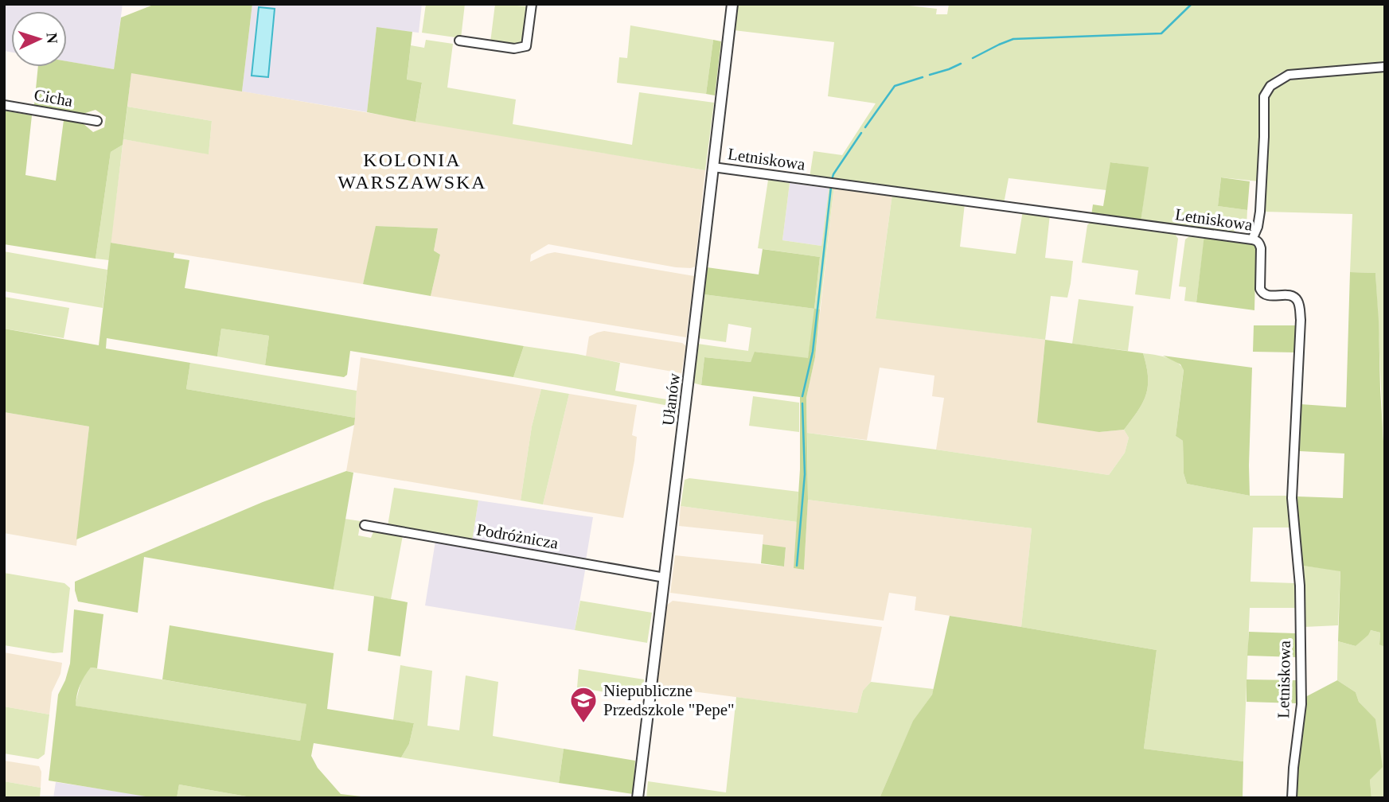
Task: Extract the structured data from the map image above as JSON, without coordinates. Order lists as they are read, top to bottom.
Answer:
{
  "streets": {
    "street": [
      "Cicha",
      "Letniskowa",
      "Ułanów",
      "Podróżnicza"
    ]
  },
  "crossings": [
    ["Letniskowa", "Ułanów"],
    ["Ułanów", "Podróżnicza"]
  ],
  "districts": ["KOLONIA WARSZAWSKA"],
  "places": {
    "school or university": ["Niepubliczne Przedszkole \"Pepe\""]
  },
  "north": "right"
}
